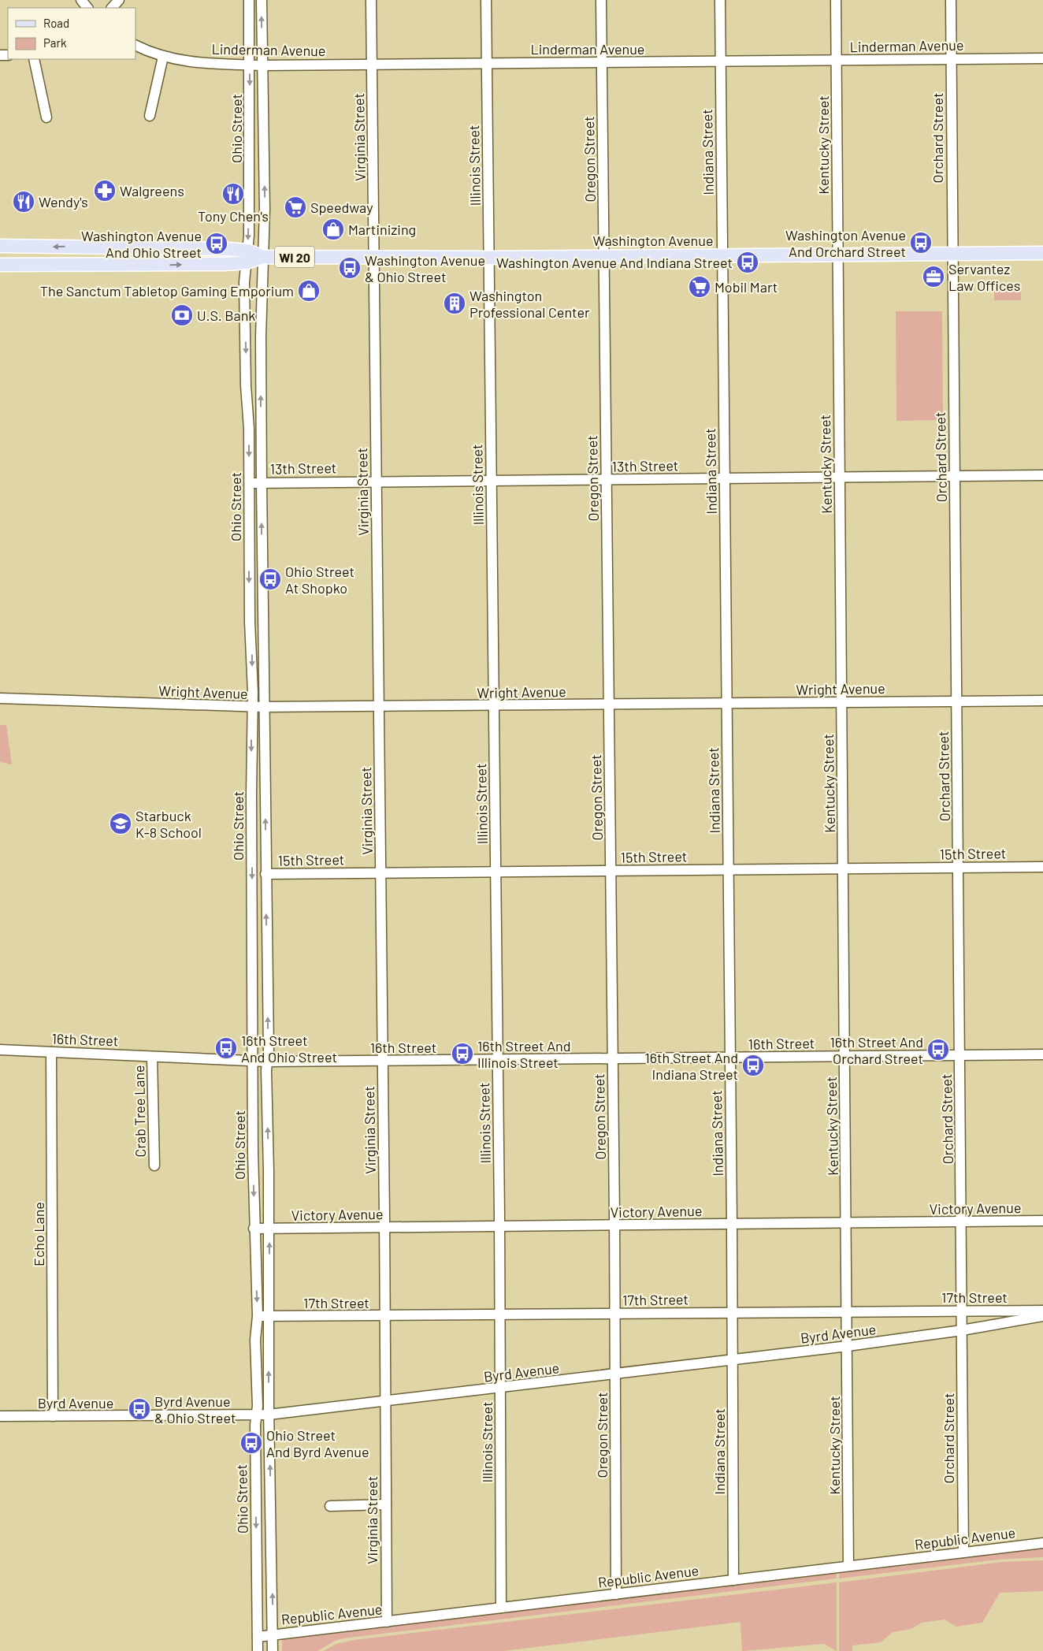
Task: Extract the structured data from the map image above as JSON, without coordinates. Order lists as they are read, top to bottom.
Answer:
{
  "streets": {
    "main road": ["Washington Avenue", "WI 20"],
    "street": [
      "Linderman Avenue",
      "Ohio Street",
      "Virginia Street",
      "Orchard Street",
      "Kentucky Street",
      "Indiana Street",
      "Oregon Street",
      "Illinois Street",
      "13th Street",
      "Wright Avenue",
      "15th Street",
      "16th Street",
      "Crab Tree Lane",
      "Victory Avenue",
      "Echo Lane",
      "17th Street",
      "Byrd Avenue",
      "Republic Avenue"
    ]
  },
  "crossings": [
    ["Linderman Avenue", "Ohio Street"],
    ["Linderman Avenue", "Virginia Street"],
    ["Linderman Avenue", "Orchard Street"],
    ["Linderman Avenue", "Kentucky Street"],
    ["Linderman Avenue", "Indiana Street"],
    ["Linderman Avenue", "Oregon Street"],
    ["Linderman Avenue", "Illinois Street"],
    ["Ohio Street", "Washington Avenue"],
    ["Ohio Street", "13th Street"],
    ["Ohio Street", "Wright Avenue"],
    ["Ohio Street", "15th Street"],
    ["Ohio Street", "16th Street"],
    ["Ohio Street", "Victory Avenue"],
    ["Ohio Street", "17th Street"],
    ["Ohio Street", "Byrd Avenue"],
    ["Ohio Street", "Republic Avenue"],
    ["Virginia Street", "Washington Avenue"],
    ["Virginia Street", "13th Street"],
    ["Virginia Street", "Wright Avenue"],
    ["Virginia Street", "15th Street"],
    ["Virginia Street", "16th Street"],
    ["Virginia Street", "Victory Avenue"],
    ["Virginia Street", "17th Street"],
    ["Virginia Street", "Byrd Avenue"],
    ["Virginia Street", "Republic Avenue"],
    ["Orchard Street", "Washington Avenue"],
    ["Orchard Street", "13th Street"],
    ["Orchard Street", "Wright Avenue"],
    ["Orchard Street", "15th Street"],
    ["Orchard Street", "16th Street"],
    ["Orchard Street", "Victory Avenue"],
    ["Orchard Street", "17th Street"],
    ["Orchard Street", "Byrd Avenue"],
    ["Orchard Street", "Republic Avenue"],
    ["Kentucky Street", "Washington Avenue"],
    ["Kentucky Street", "13th Street"],
    ["Kentucky Street", "Wright Avenue"],
    ["Kentucky Street", "15th Street"],
    ["Kentucky Street", "16th Street"],
    ["Kentucky Street", "Victory Avenue"],
    ["Kentucky Street", "17th Street"],
    ["Kentucky Street", "Byrd Avenue"],
    ["Kentucky Street", "Republic Avenue"],
    ["Indiana Street", "Washington Avenue"],
    ["Indiana Street", "13th Street"],
    ["Indiana Street", "Wright Avenue"],
    ["Indiana Street", "15th Street"],
    ["Indiana Street", "16th Street"],
    ["Indiana Street", "Victory Avenue"],
    ["Indiana Street", "17th Street"],
    ["Indiana Street", "Byrd Avenue"],
    ["Indiana Street", "Republic Avenue"],
    ["Oregon Street", "Washington Avenue"],
    ["Oregon Street", "13th Street"],
    ["Oregon Street", "Wright Avenue"],
    ["Oregon Street", "15th Street"],
    ["Oregon Street", "16th Street"],
    ["Oregon Street", "Victory Avenue"],
    ["Oregon Street", "17th Street"],
    ["Oregon Street", "Byrd Avenue"],
    ["Oregon Street", "Republic Avenue"],
    ["Illinois Street", "Washington Avenue"],
    ["Illinois Street", "13th Street"],
    ["Illinois Street", "Wright Avenue"],
    ["Illinois Street", "15th Street"],
    ["Illinois Street", "16th Street"],
    ["Illinois Street", "Victory Avenue"],
    ["Illinois Street", "17th Street"],
    ["Illinois Street", "Byrd Avenue"],
    ["Illinois Street", "Republic Avenue"],
    ["16th Street", "Crab Tree Lane"],
    ["16th Street", "Echo Lane"],
    ["Echo Lane", "Byrd Avenue"]
  ],
  "places": {
    "pharmacy": ["Walgreens"],
    "restaurant": ["Tony Chen's", "Wendy's"],
    "supermarket": ["Speedway", "Mobil Mart"],
    "shop": ["Martinizing", "The Sanctum Tabletop Gaming Emporium"],
    "bus stop": [
      "Washington Avenue And Orchard Street",
      "Washington Avenue And Ohio Street",
      "Washington Avenue And Indiana Street",
      "Washington Avenue & Ohio Street",
      "Ohio Street At Shopko",
      "16th Street And Ohio Street",
      "16th Street And Orchard Street",
      "16th Street And Illinois Street",
      "16th Street And Indiana Street",
      "Byrd Avenue & Ohio Street",
      "Ohio Street And Byrd Avenue"
    ],
    "office": ["Servantez Law Offices"],
    "building": ["Washington Professional Center"],
    "bank": ["U.S. Bank"],
    "school or university": ["Starbuck K-8 School"]
  },
  "legend": ["Road", "Park"]
}
